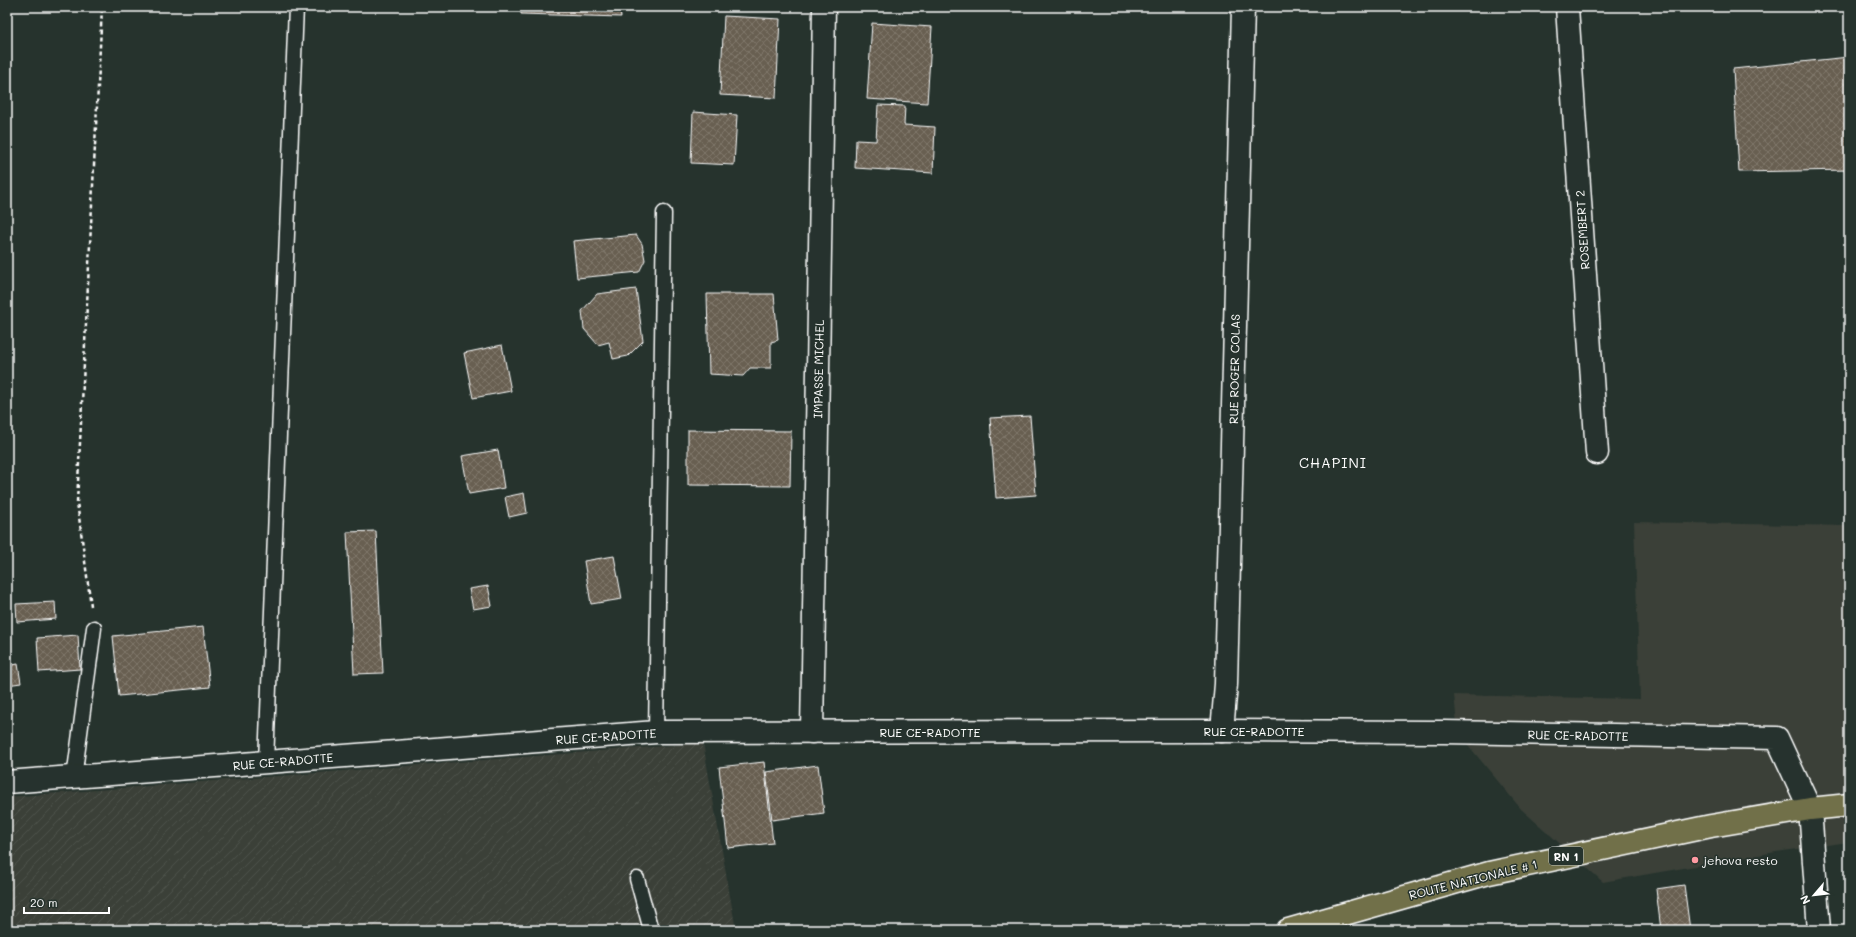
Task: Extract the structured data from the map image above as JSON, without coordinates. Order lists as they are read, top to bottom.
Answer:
{
  "streets": {
    "main road": ["RN 1", "ROUTE NATIONALE # 1"],
    "street": [
      "ROSEMBERT 2",
      "IMPASSE MICHEL",
      "RUE ROGER COLAS",
      "RUE CE-RADOTTE"
    ]
  },
  "crossings": [
    ["IMPASSE MICHEL", "RUE CE-RADOTTE"],
    ["RUE ROGER COLAS", "RUE CE-RADOTTE"],
    ["RUE CE-RADOTTE", "ROUTE NATIONALE # 1"]
  ],
  "districts": ["CHAPINI"],
  "places": ["jehova resto"],
  "scale_bar": "20 m",
  "north": "bottom left"
}
